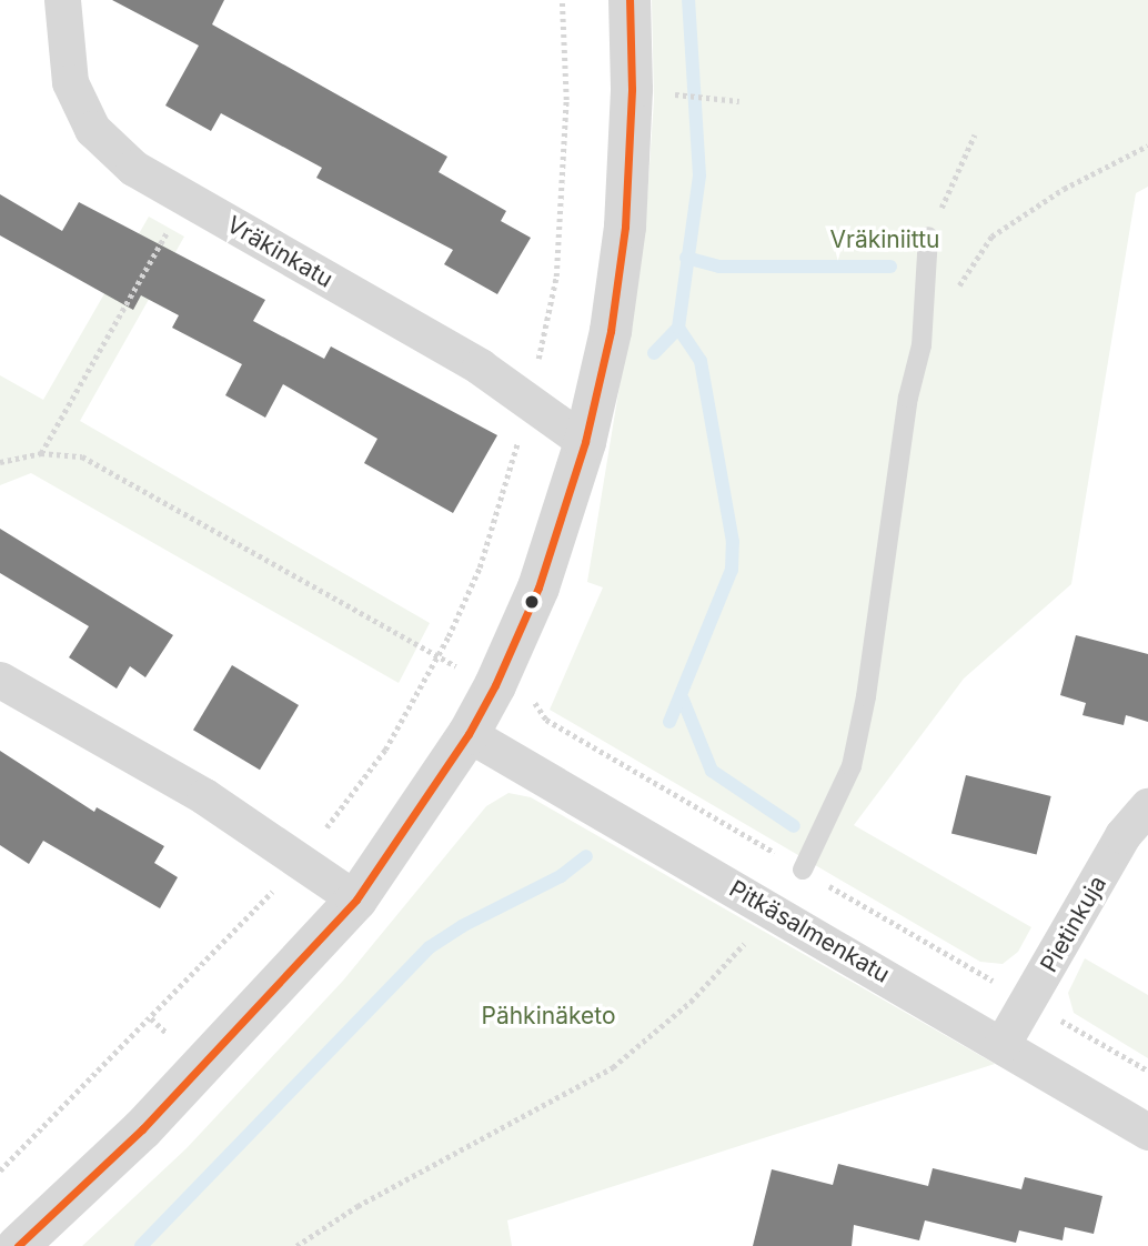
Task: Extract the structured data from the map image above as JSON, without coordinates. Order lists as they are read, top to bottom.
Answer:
{
  "streets": {
    "street": ["Vräkinkatu", "Pietinkuja", "Pitkäsalmenkatu"]
  },
  "crossings": [
    ["Pietinkuja", "Pitkäsalmenkatu"]
  ],
  "parks": ["Vräkiniittu", "Pähkinäketo"]
}
